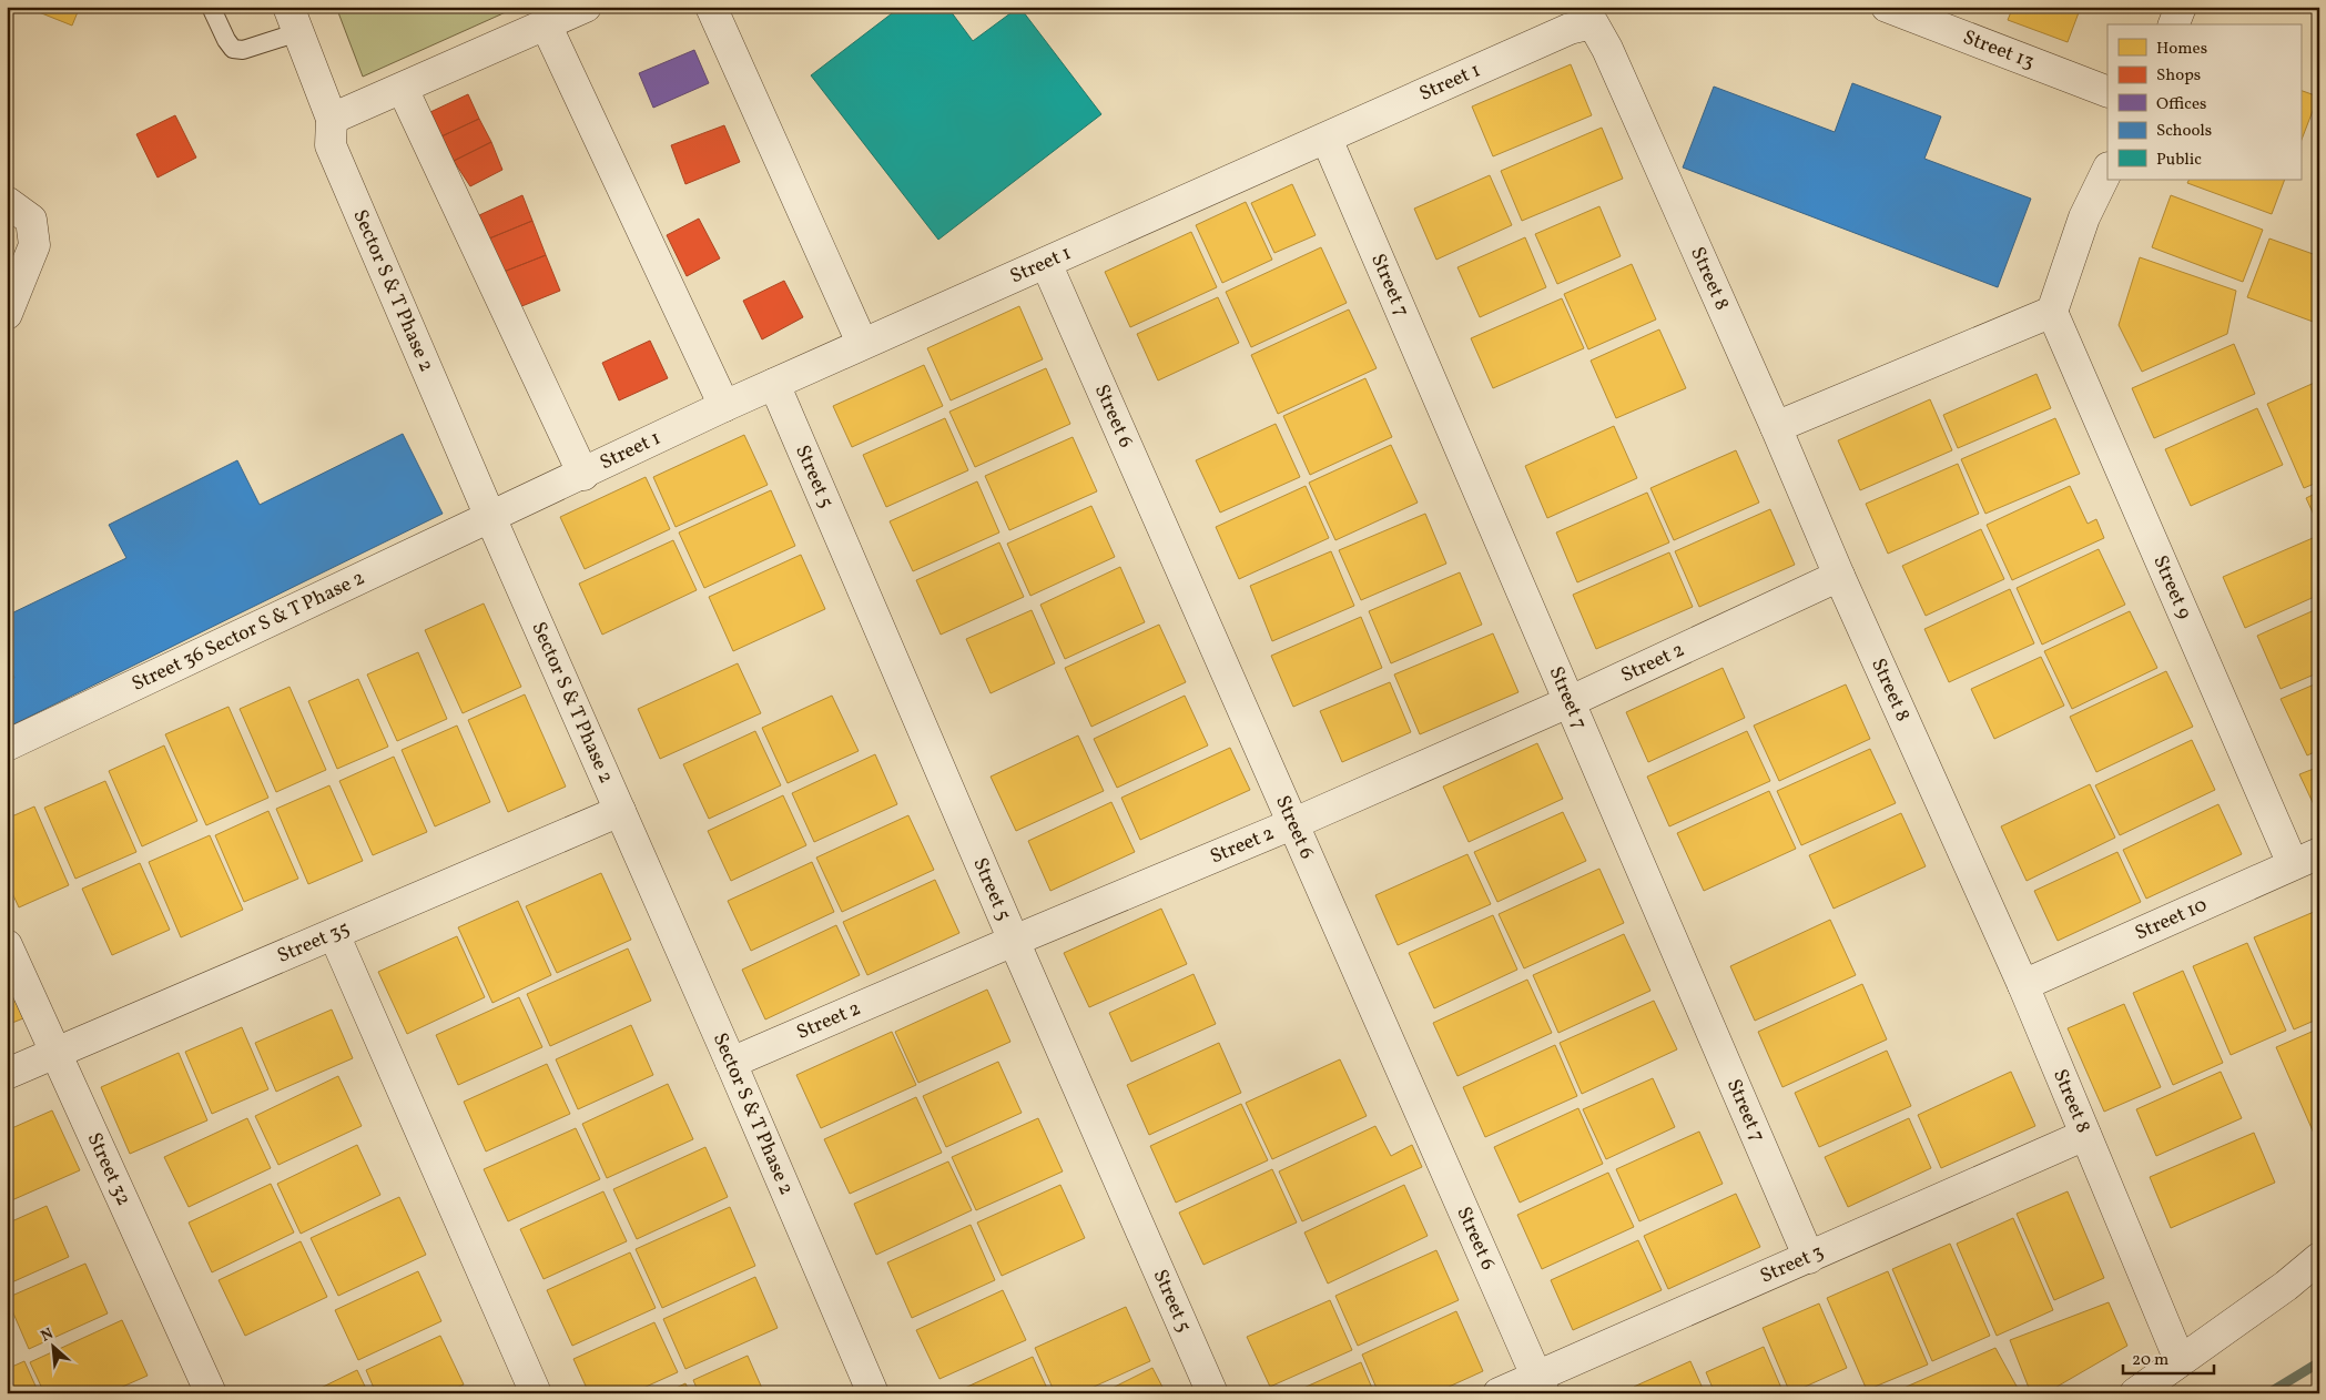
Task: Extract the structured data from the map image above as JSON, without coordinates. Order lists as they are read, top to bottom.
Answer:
{
  "streets": {
    "street": [
      "Street 13",
      "Street 1",
      "Street 8",
      "Street 7",
      "Sector S & T Phase 2",
      "Street 6",
      "Street 5",
      "Street 9",
      "Street 36 Sector S & T Phase 2",
      "Street 2",
      "Street 10",
      "Street 35",
      "Street 32",
      "Street 3"
    ]
  },
  "crossings": [
    ["Street 1", "Street 8"],
    ["Street 1", "Street 7"],
    ["Street 1", "Sector S & T Phase 2"],
    ["Street 1", "Street 6"],
    ["Street 1", "Street 5"],
    ["Street 1", "Street 36 Sector S & T Phase 2"],
    ["Street 8", "Street 2"],
    ["Street 8", "Street 10"],
    ["Street 8", "Street 3"],
    ["Street 7", "Street 2"],
    ["Street 7", "Street 3"],
    ["Sector S & T Phase 2", "Street 36 Sector S & T Phase 2"],
    ["Sector S & T Phase 2", "Street 2"],
    ["Sector S & T Phase 2", "Street 35"],
    ["Street 6", "Street 2"],
    ["Street 6", "Street 3"],
    ["Street 5", "Street 2"],
    ["Street 9", "Street 10"],
    ["Street 35", "Street 32"]
  ],
  "legend": [
    "Homes",
    "Shops",
    "Offices",
    "Schools",
    "Public"
  ],
  "scale_bar": "20 m",
  "north": "top left"
}
